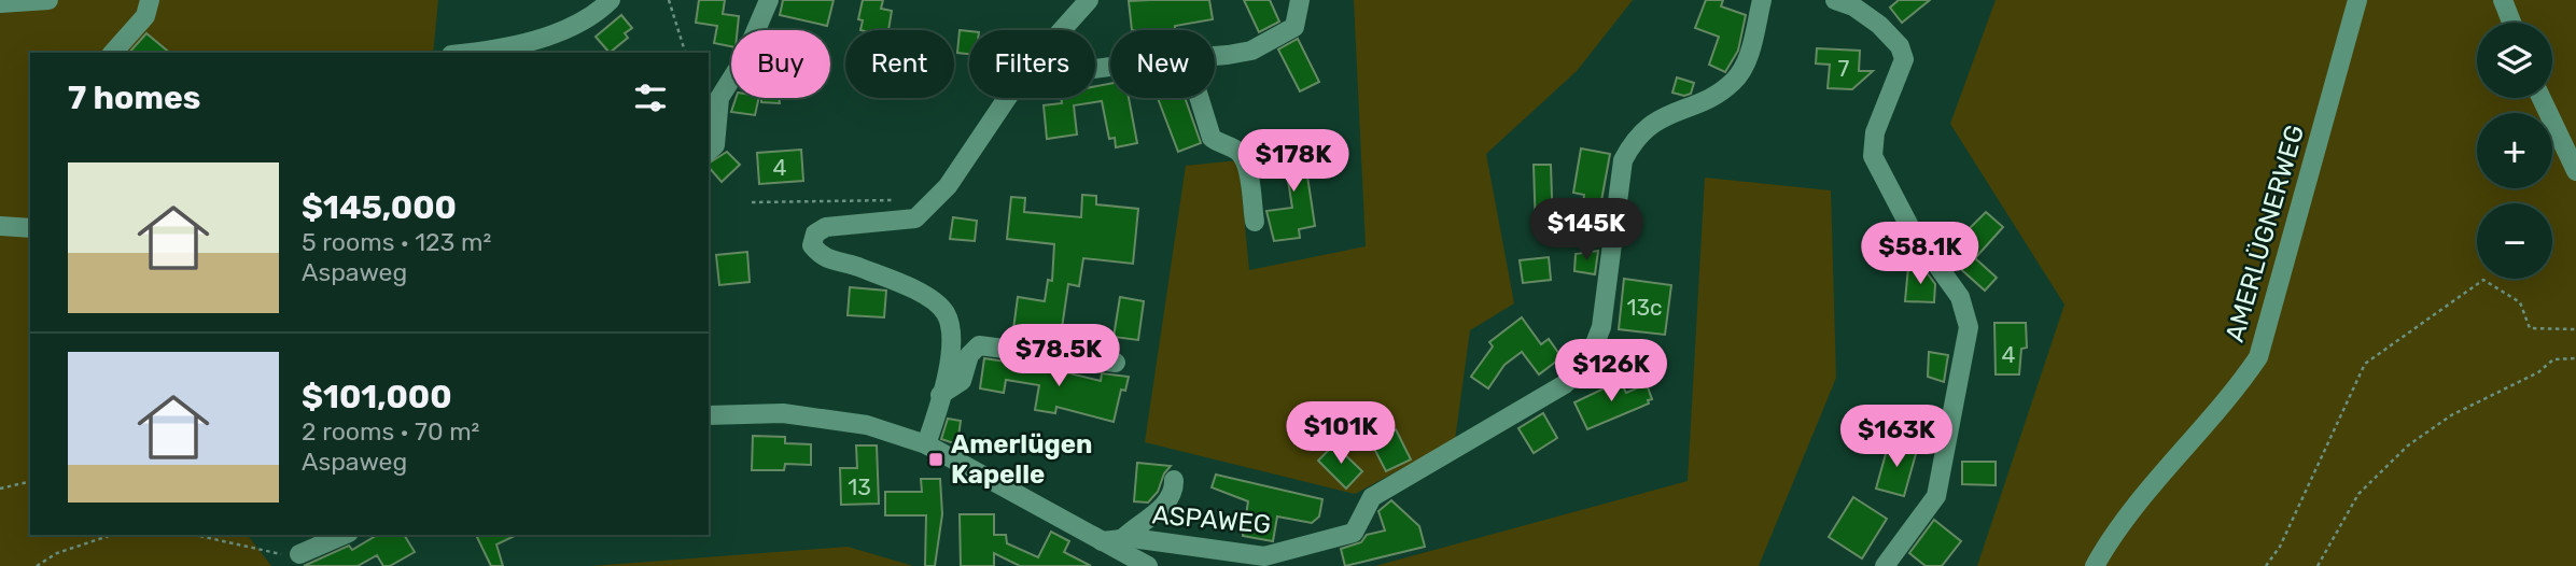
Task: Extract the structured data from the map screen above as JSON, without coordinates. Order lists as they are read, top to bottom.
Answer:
{
  "streets": {
    "street": ["AMERLÜGNERWEG", "ASPAWEG"]
  },
  "places": {
    "transit": ["Amerlügen Kapelle"]
  },
  "house_numbers": [
    "7",
    "4",
    "13c",
    "4",
    "13"
  ],
  "page": {
    "map_buttons": ["+", "−"],
    "chip": [
      "Buy",
      "Rent",
      "Filters",
      "New"
    ],
    "heading": "7 homes",
    "price": [
      "$178K",
      "$145K",
      "$58.1K",
      "$78.5K",
      "$126K",
      "$101K",
      "$163K"
    ],
    "list": [
      {
        "name": "$145,000",
        "note": "5 rooms · 123 m² · Aspaweg"
      },
      {
        "name": "$101,000",
        "note": "2 rooms · 70 m² · Aspaweg"
      }
    ]
  }
}
